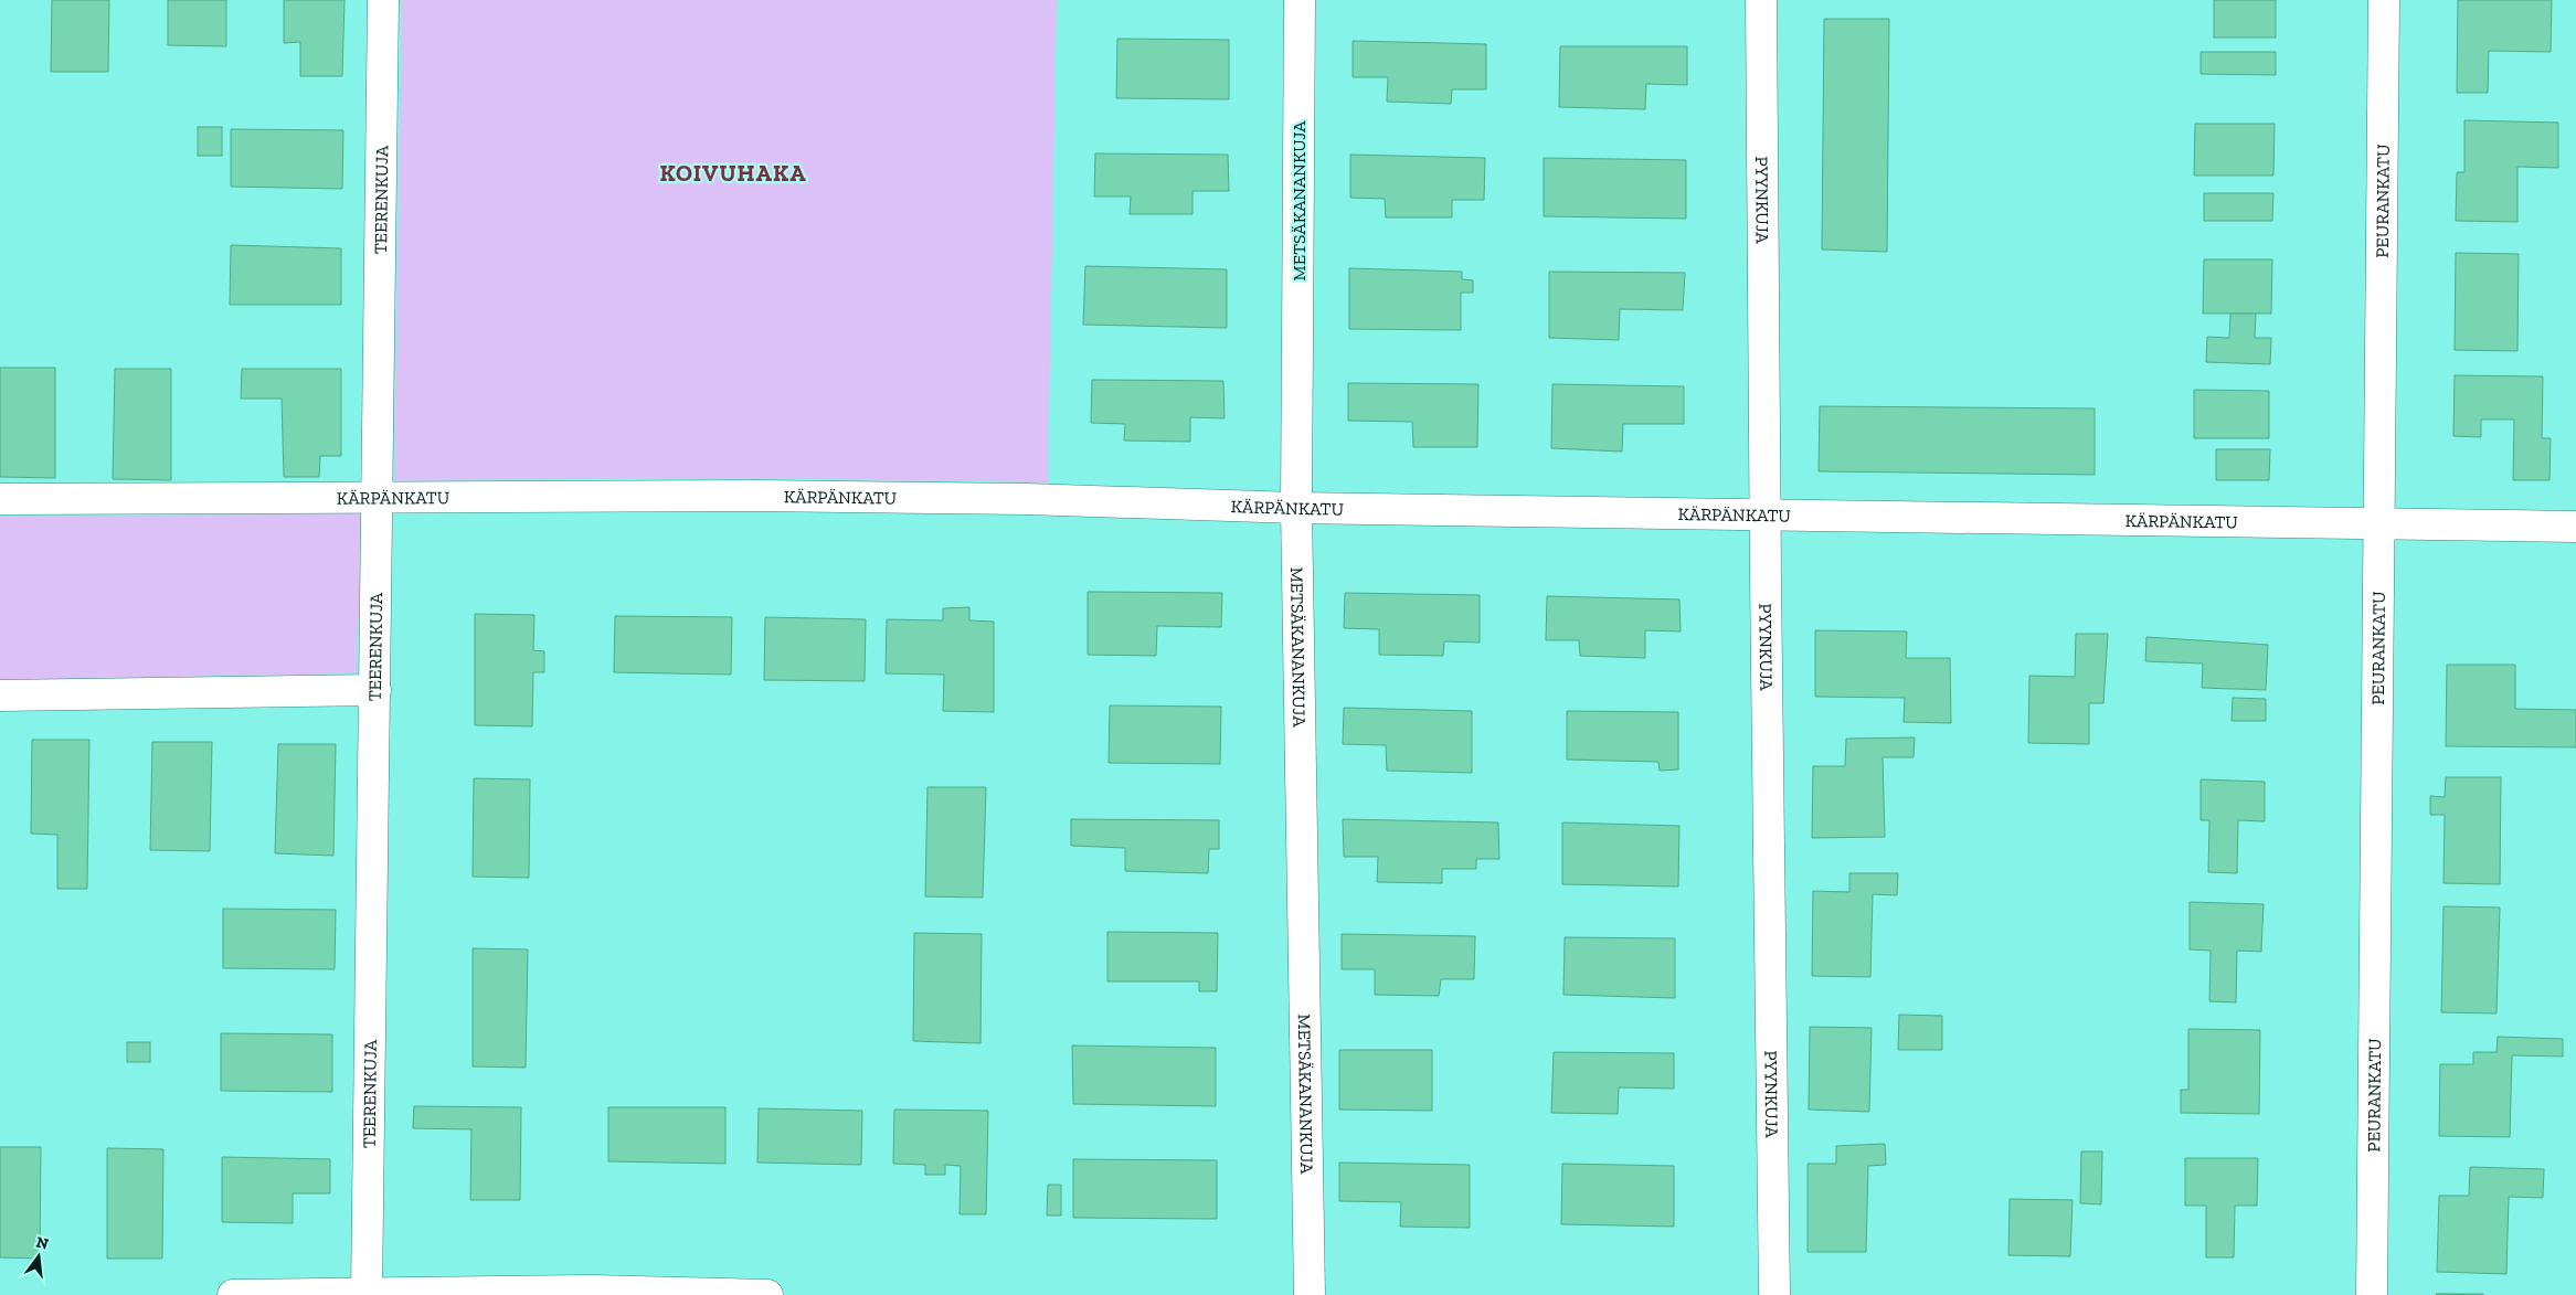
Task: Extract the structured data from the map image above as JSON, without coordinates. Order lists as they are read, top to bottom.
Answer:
{
  "streets": {
    "street": [
      "TEERENKUJA",
      "METSÄKANANKUJA",
      "PYYNKUJA",
      "PEURANKATU",
      "KÄRPÄNKATU"
    ]
  },
  "crossings": [
    ["TEERENKUJA", "KÄRPÄNKATU"],
    ["METSÄKANANKUJA", "KÄRPÄNKATU"],
    ["PYYNKUJA", "KÄRPÄNKATU"],
    ["PEURANKATU", "KÄRPÄNKATU"]
  ],
  "districts": ["KOIVUHAKA"],
  "north": "top"
}
